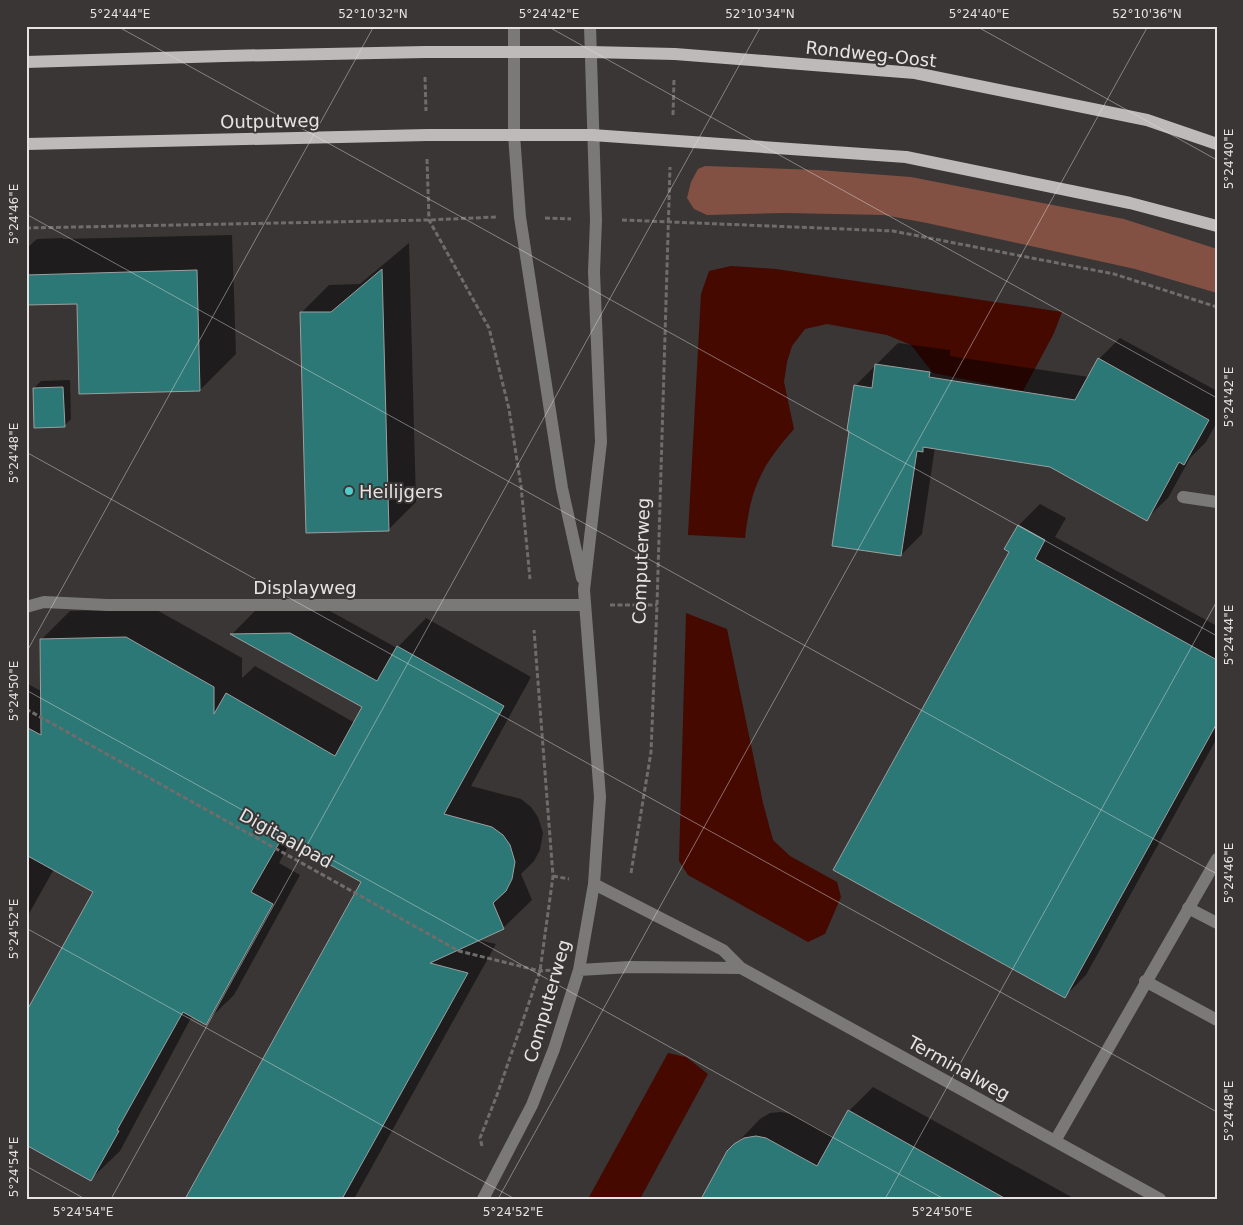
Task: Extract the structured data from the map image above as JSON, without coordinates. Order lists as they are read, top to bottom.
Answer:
{
  "streets": {
    "main road": ["Rondweg-Oost", "Outputweg"],
    "street": ["Computerweg", "Displayweg", "Terminalweg"],
    "path": ["Digitaalpad"]
  },
  "crossings": [
    ["Rondweg-Oost", "Computerweg"],
    ["Outputweg", "Computerweg"],
    ["Computerweg", "Displayweg"],
    ["Computerweg", "Terminalweg"]
  ],
  "places": ["Heilijgers"],
  "coordinates": [
    "5°24'44\"E",
    "52°10'32\"N",
    "5°24'42\"E",
    "52°10'34\"N",
    "5°24'40\"E",
    "52°10'36\"N",
    "5°24'46\"E",
    "5°24'48\"E",
    "5°24'50\"E",
    "5°24'52\"E",
    "5°24'54\"E"
  ]
}
